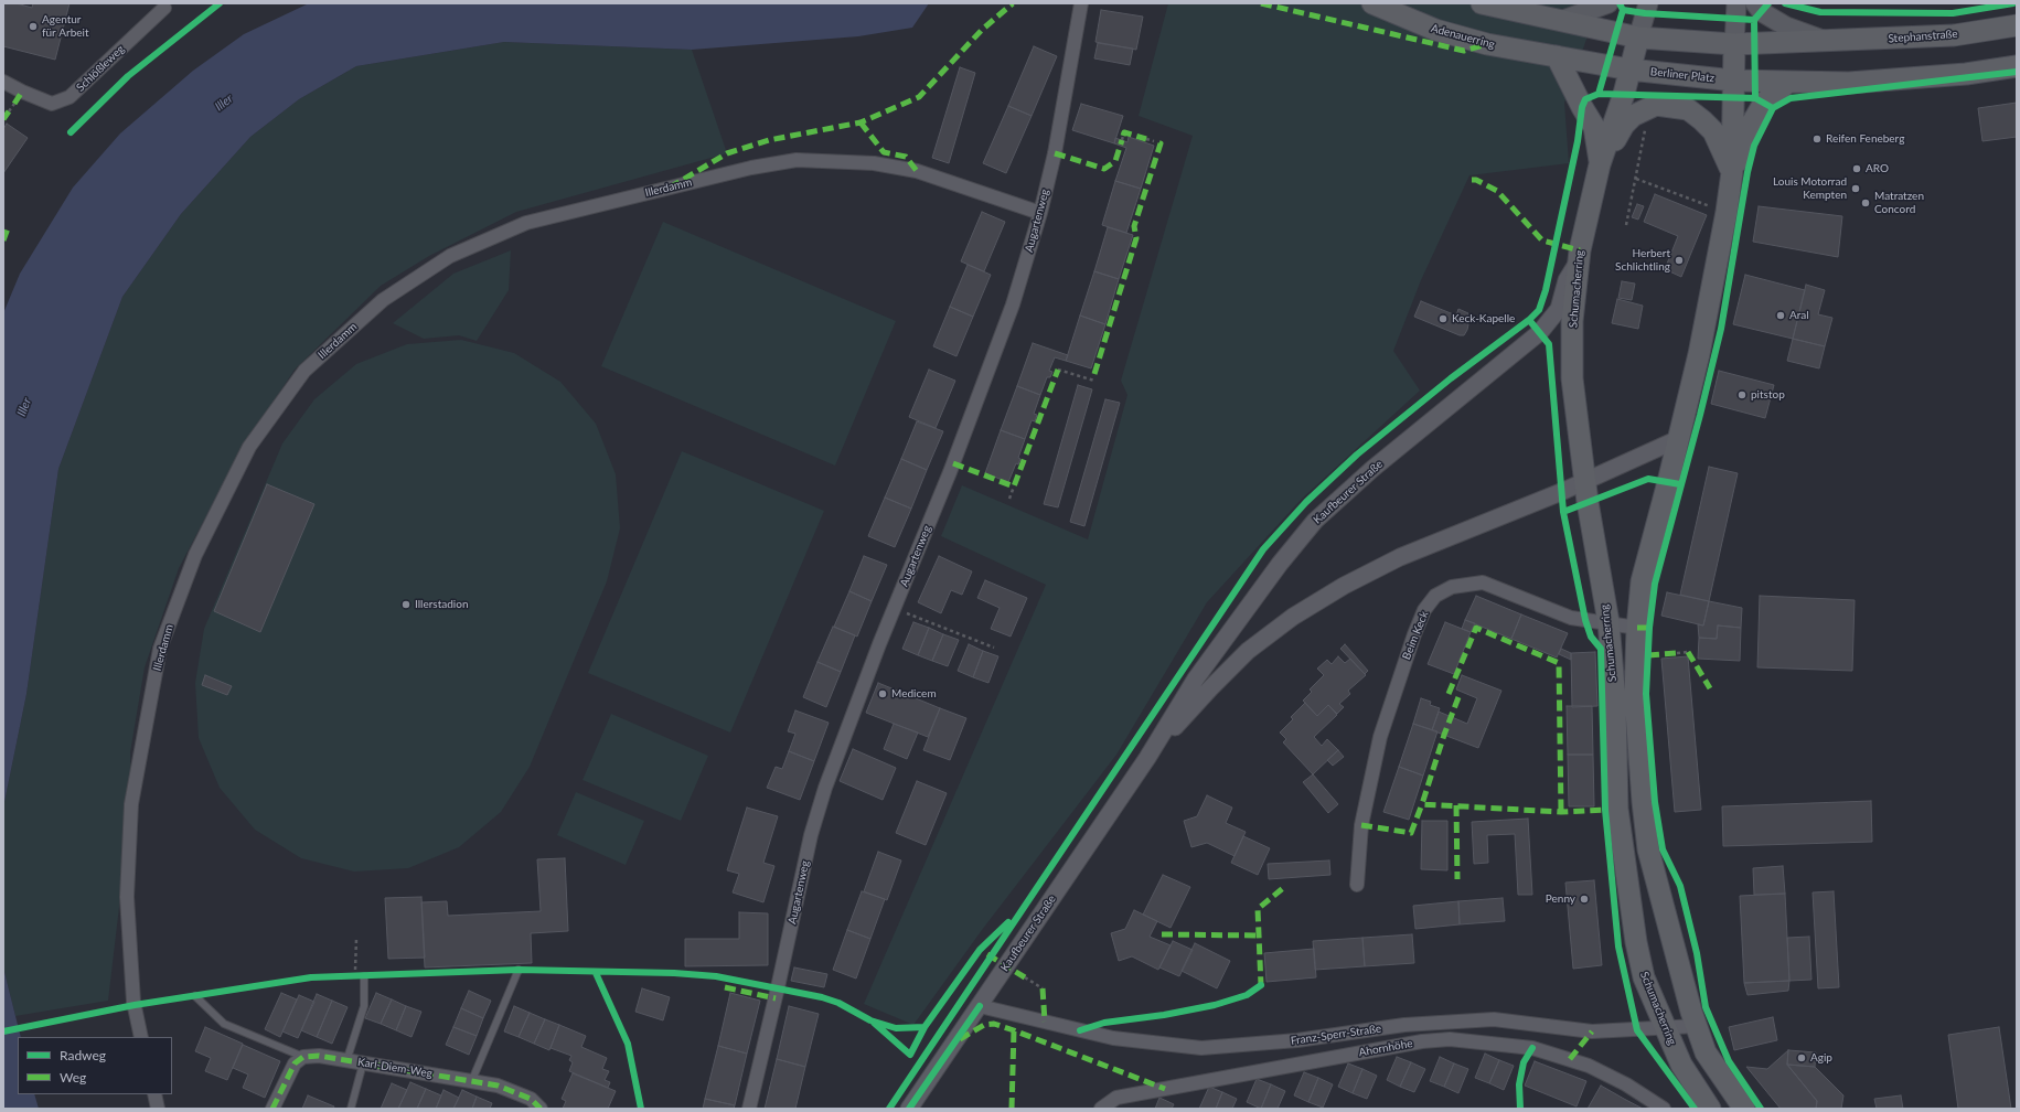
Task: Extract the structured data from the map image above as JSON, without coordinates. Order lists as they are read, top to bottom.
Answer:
{
  "streets": {
    "main road": [
      "Adenauerring",
      "Stephanstraße",
      "Berliner Platz",
      "Schumacherring"
    ],
    "street": [
      "Schlößleweg",
      "Illerdamm",
      "Augartenweg",
      "Kaufbeurer Straße",
      "Beim Keck",
      "Franz-Sperr-Straße",
      "Ahornhöhe",
      "Karl-Diem-Weg"
    ]
  },
  "crossings": [
    ["Adenauerring", "Berliner Platz"],
    ["Illerdamm", "Augartenweg"],
    ["Schumacherring", "Kaufbeurer Straße"],
    ["Schumacherring", "Beim Keck"],
    ["Schumacherring", "Franz-Sperr-Straße"],
    ["Kaufbeurer Straße", "Franz-Sperr-Straße"]
  ],
  "water": ["Iller"],
  "places": [
    "Agentur für Arbeit",
    "Reifen Feneberg",
    "ARO",
    "Louis Motorrad Kempten",
    "Matratzen Concord",
    "Herbert Schlichtling",
    "Aral",
    "Keck-Kapelle",
    "pitstop",
    "Illerstadion",
    "Medicem",
    "Penny",
    "Agip"
  ],
  "legend": ["Radweg", "Weg"]
}
